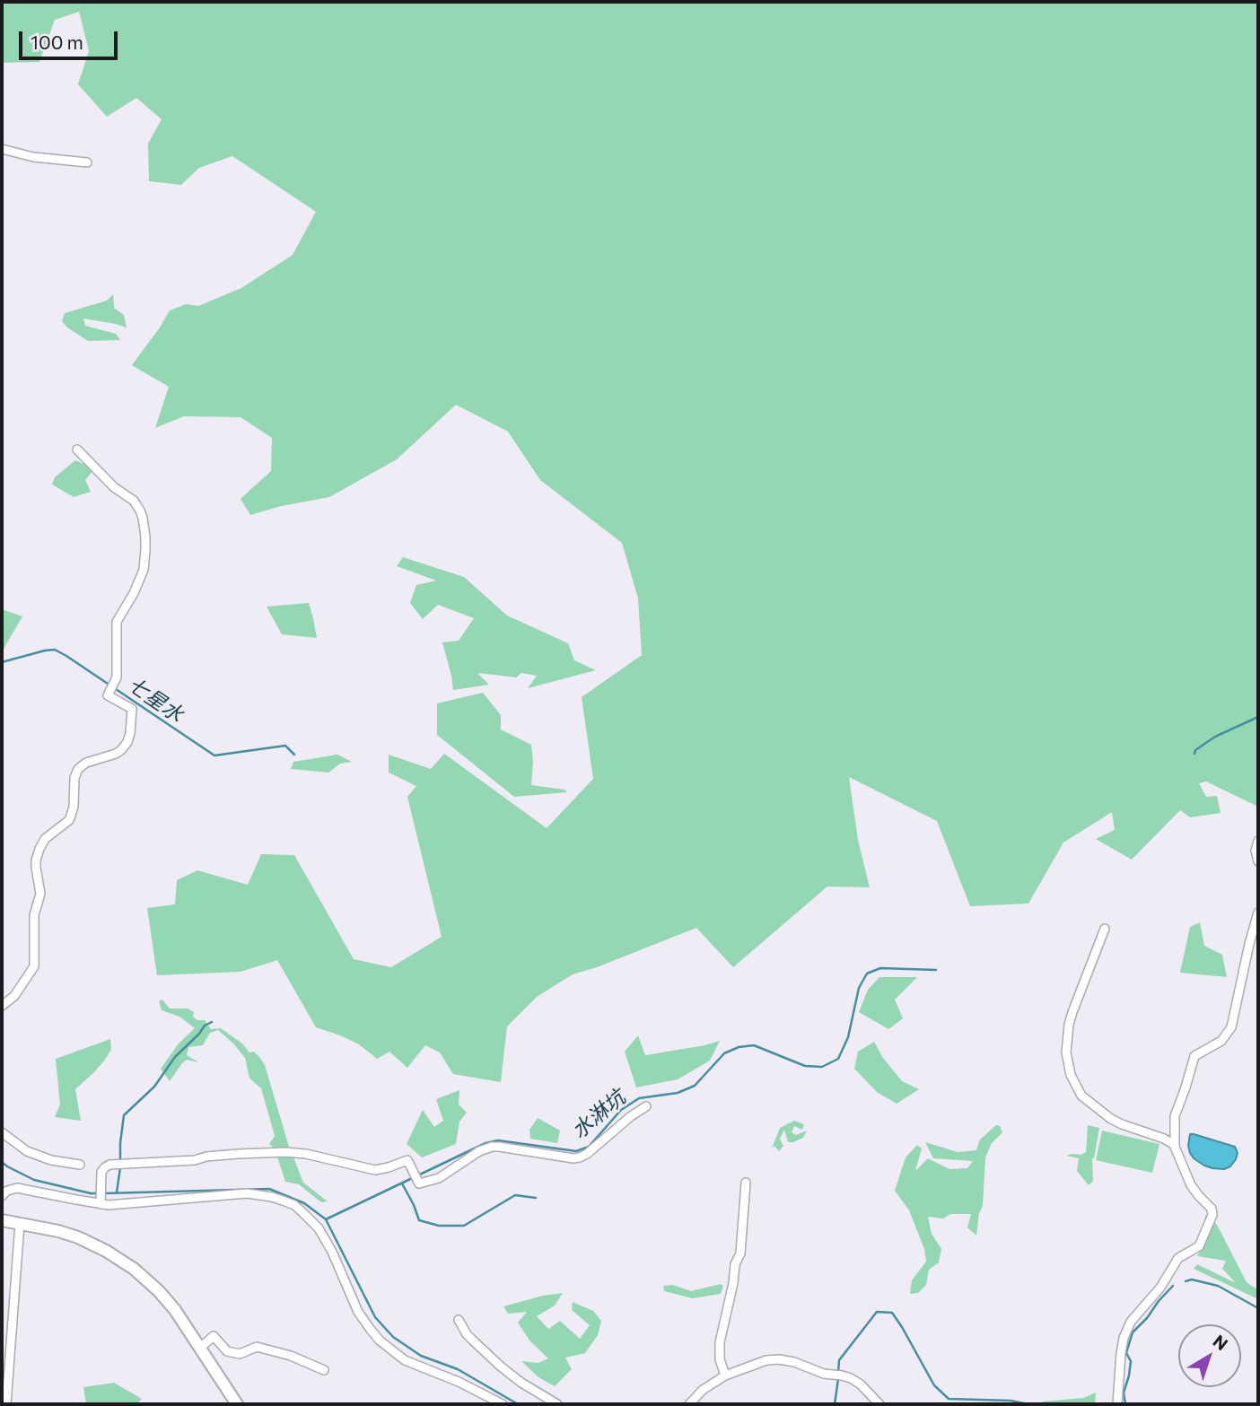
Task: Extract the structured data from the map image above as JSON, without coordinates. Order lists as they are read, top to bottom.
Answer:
{
  "water": ["七星水", "水淋坑"],
  "scale_bar": "100 m",
  "north": "top right"
}
